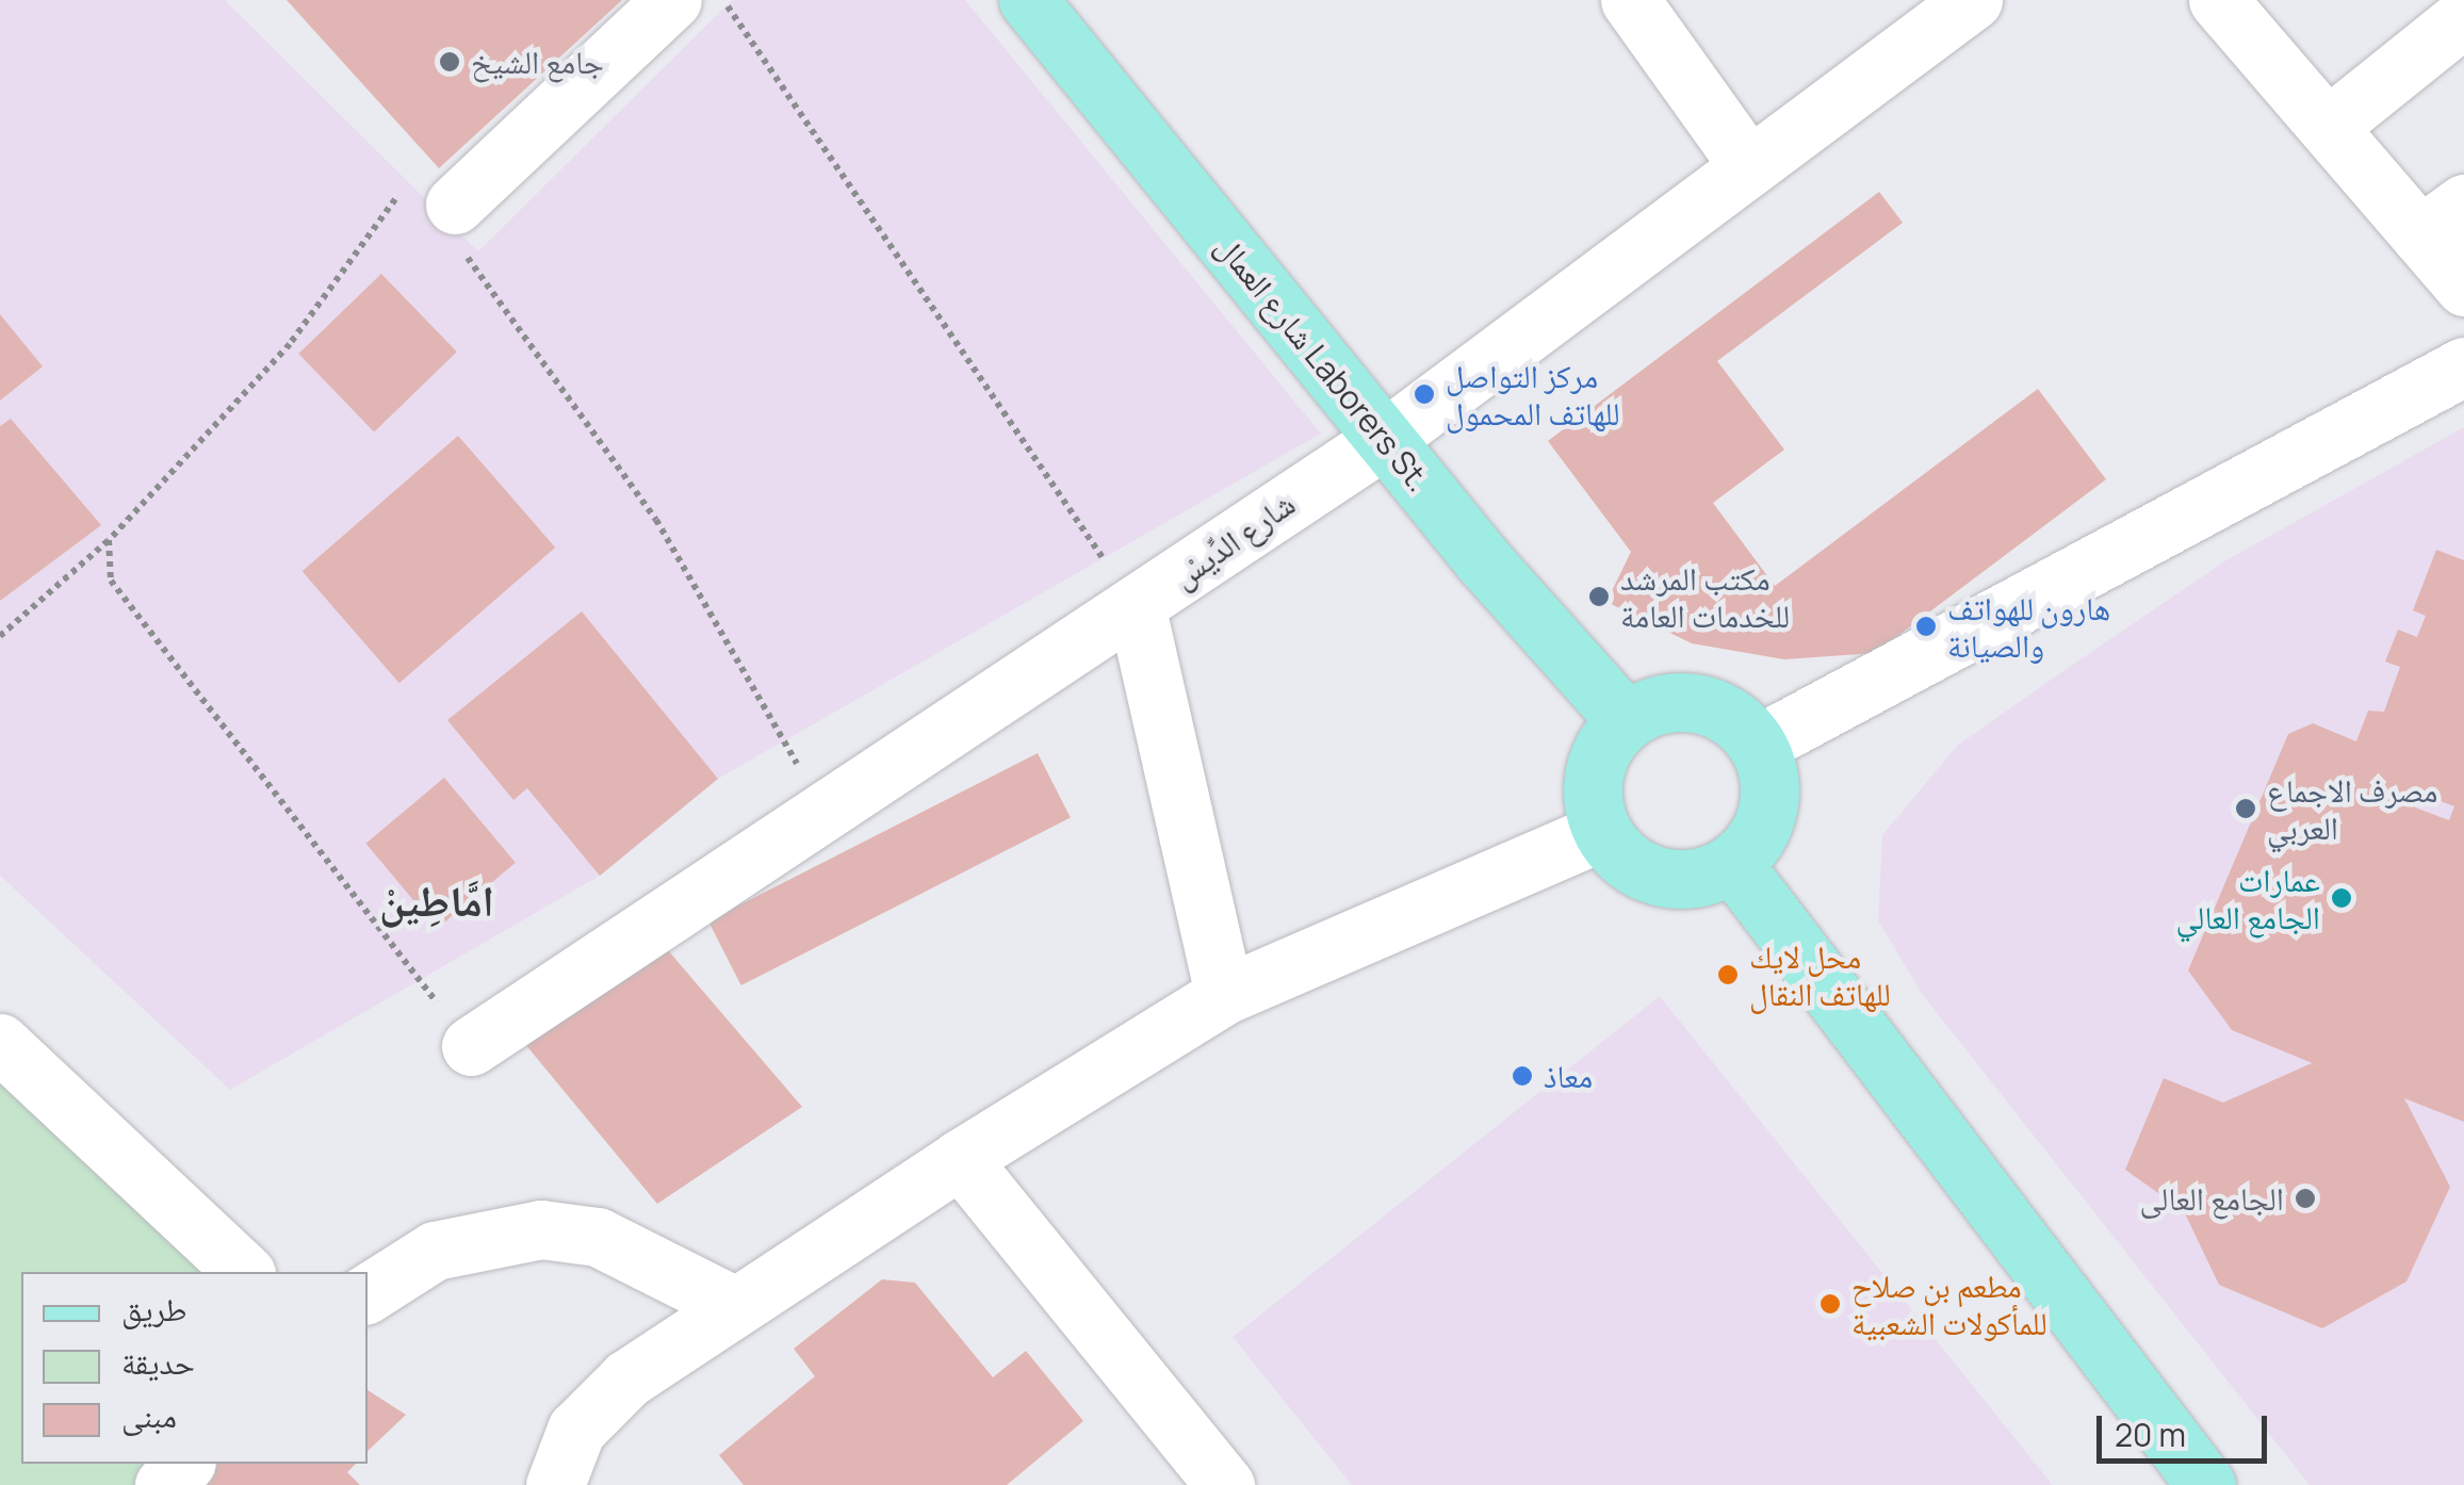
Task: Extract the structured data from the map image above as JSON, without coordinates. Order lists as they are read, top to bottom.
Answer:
{
  "streets": {
    "main road": ["شارع العمال Laborers St."],
    "street": ["شارع الدِّيسْ"]
  },
  "crossings": [
    ["شارع العمال Laborers St.", "شارع الدِّيسْ"]
  ],
  "districts": ["امَّاطِينْ"],
  "places": [
    "جامع الشيخ",
    "مركز التواصل للهاتف المحمول",
    "مكتب المرشد للخدمات العامة",
    "هارون للهواتف والصيانة",
    "مصرف الاجماع العربي",
    "عمارات الجامع العالي",
    "محل لايك للهاتف النقال",
    "معاذ",
    "الجامع العالى",
    "مطعم بن صلاح للمأكولات الشعبية"
  ],
  "legend": ["طريق", "حديقة", "مبنى"],
  "scale_bar": "20 m"
}
